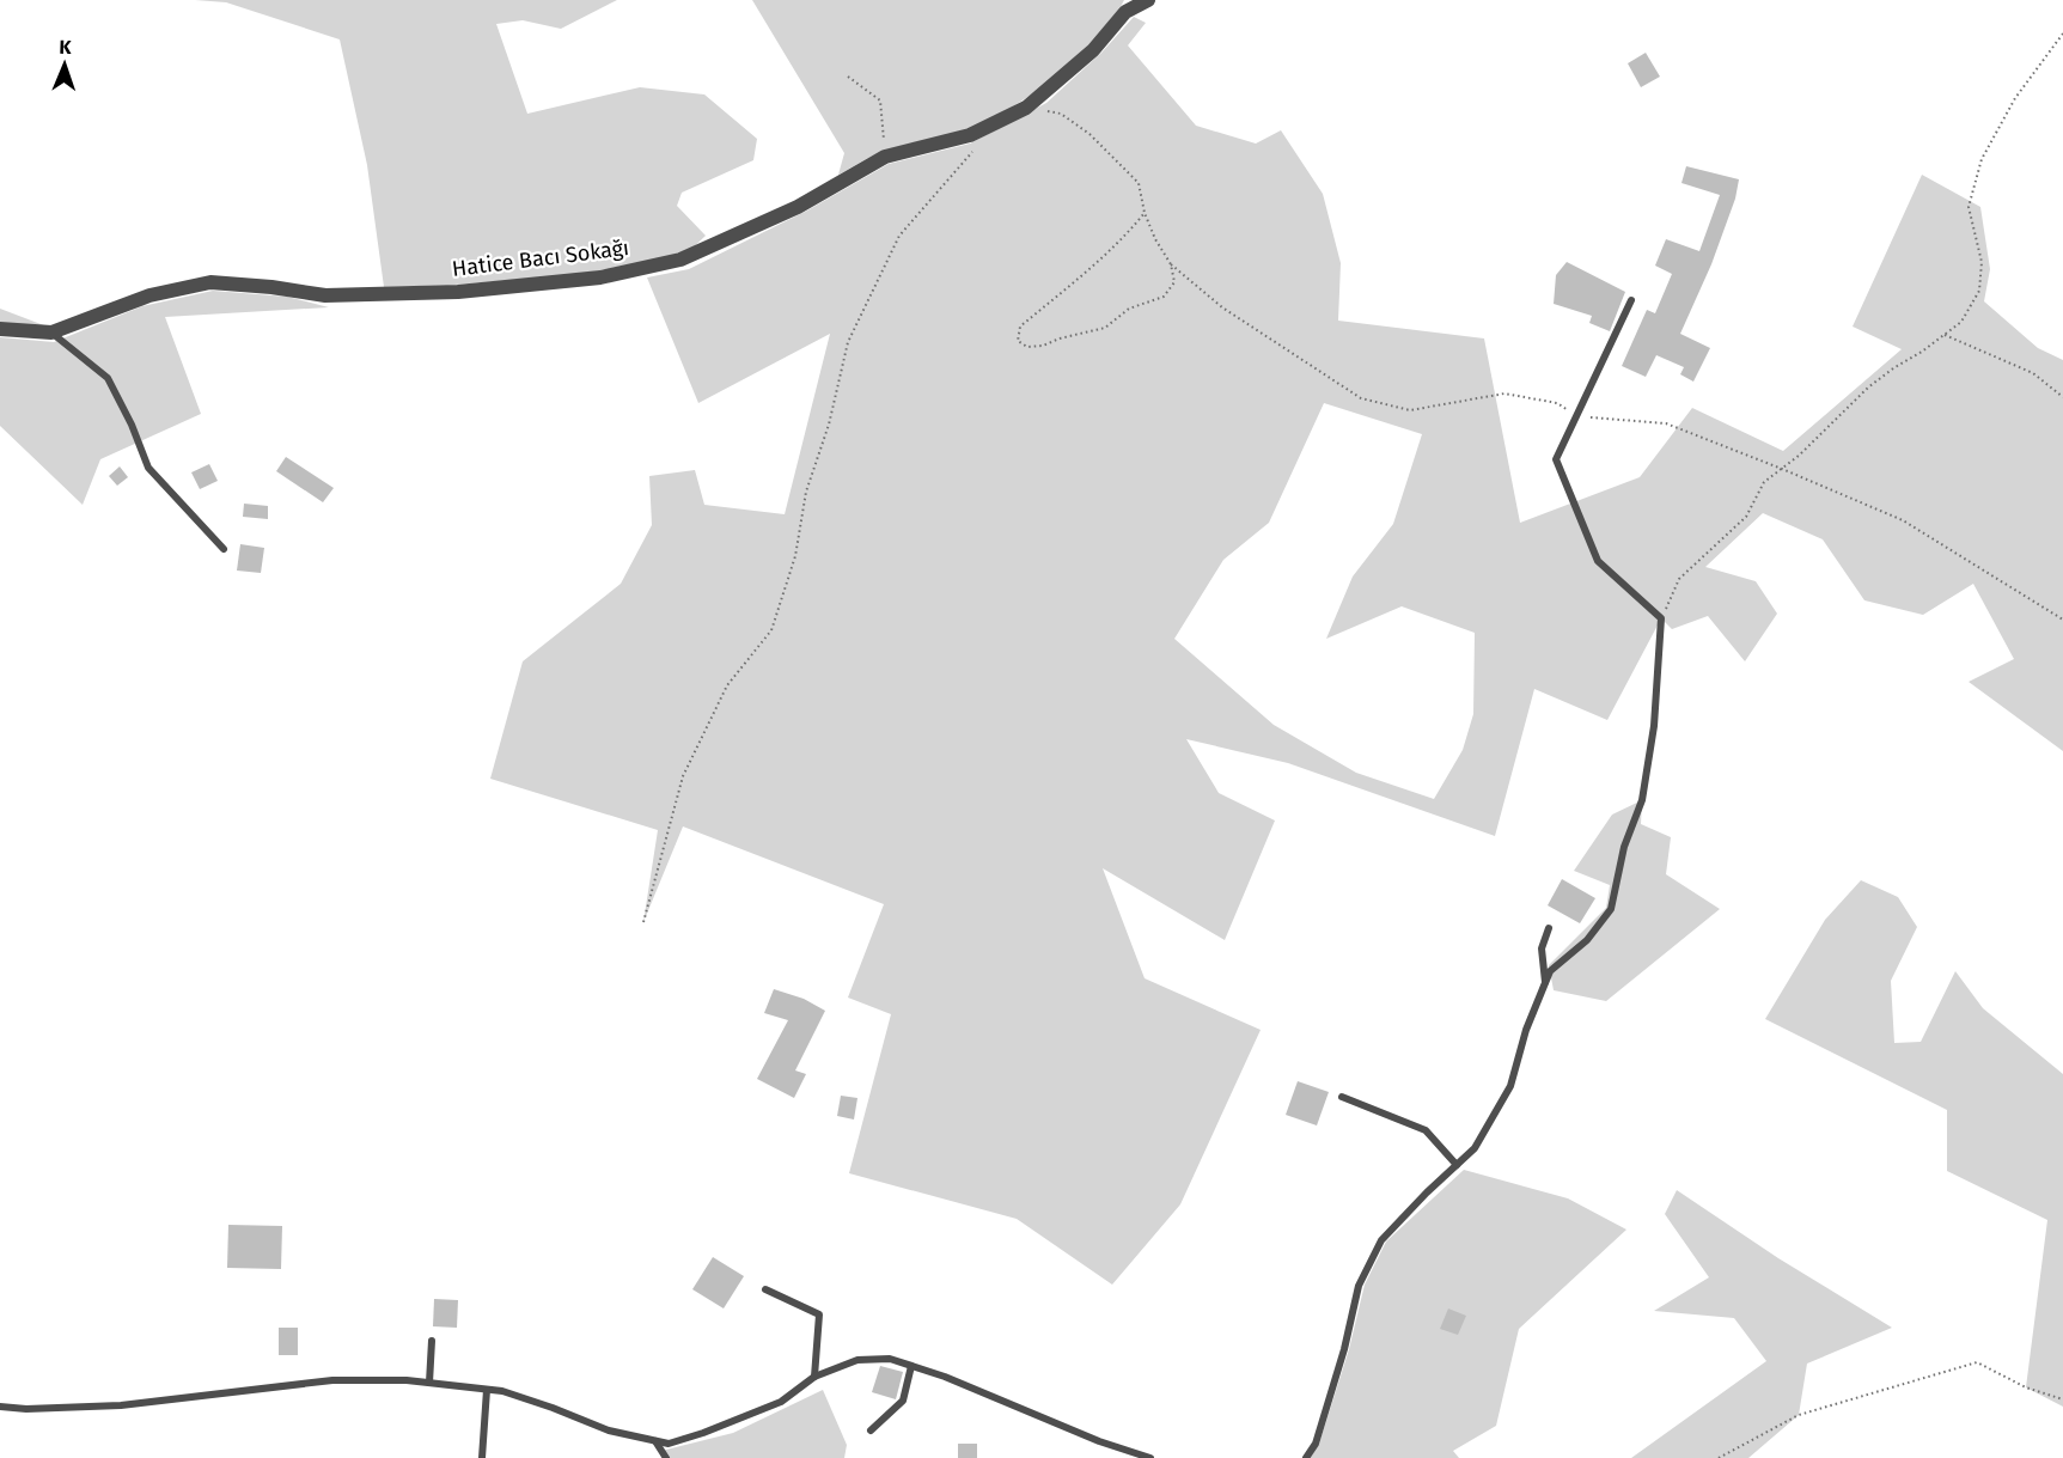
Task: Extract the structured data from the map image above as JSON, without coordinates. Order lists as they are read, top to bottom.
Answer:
{
  "streets": {
    "street": ["Hatice Bacı Sokağı"]
  },
  "north": "top"
}
